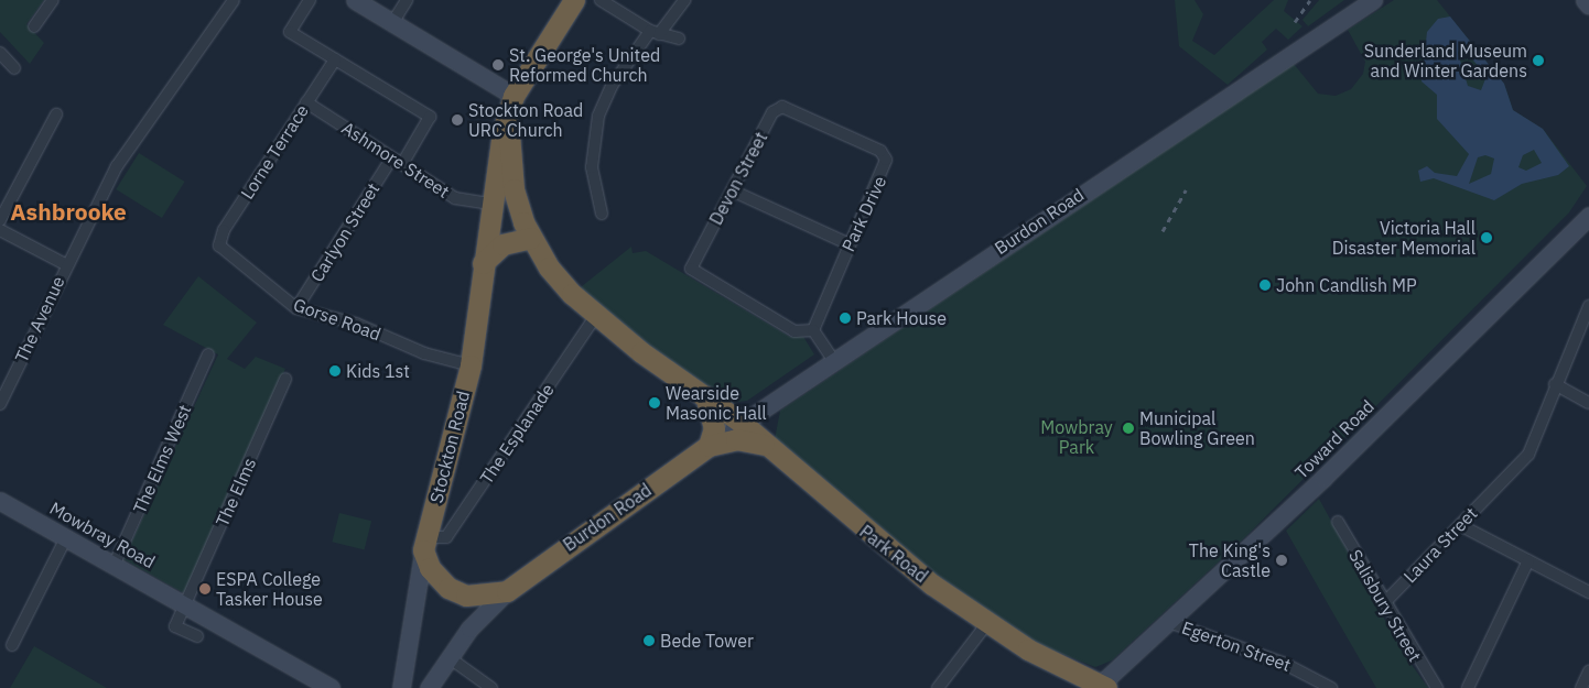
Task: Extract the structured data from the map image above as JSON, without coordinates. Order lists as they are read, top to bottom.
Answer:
{
  "streets": {
    "highway": ["Burdon Road", "Stockton Road", "Park Road"],
    "street": [
      "Lorne Terrace",
      "Ashmore Street",
      "Devon Street",
      "Park Drive",
      "Carlyon Street",
      "The Avenue",
      "Gorse Road",
      "The Esplanade",
      "Toward Road",
      "The Elms West",
      "The Elms",
      "Mowbray Road",
      "Laura Street",
      "Salisbury Street",
      "Egerton Street"
    ]
  },
  "crossings": [
    ["Lorne Terrace", "Ashmore Street"],
    ["Lorne Terrace", "Gorse Road"],
    ["Ashmore Street", "Carlyon Street"],
    ["Ashmore Street", "Stockton Road"],
    ["Devon Street", "Park Drive"],
    ["Burdon Road", "Park Road"],
    ["Carlyon Street", "Gorse Road"],
    ["Gorse Road", "Stockton Road"],
    ["The Esplanade", "Stockton Road"],
    ["The Esplanade", "Park Road"],
    ["Toward Road", "Park Road"],
    ["Toward Road", "Egerton Street"],
    ["Stockton Road", "Park Road"],
    ["The Elms West", "Mowbray Road"],
    ["The Elms", "Mowbray Road"],
    ["Laura Street", "Salisbury Street"]
  ],
  "districts": ["Ashbrooke"],
  "parks": ["Mowbray Park"],
  "places": [
    "Sunderland Museum and Winter Gardens",
    "St. George's United Reformed Church",
    "Stockton Road URC Church",
    "Victoria Hall Disaster Memorial",
    "John Candlish MP",
    "Park House",
    "Kids 1st",
    "Wearside Masonic Hall",
    "Municipal Bowling Green",
    "The King's Castle",
    "ESPA College Tasker House",
    "Bede Tower"
  ]
}
